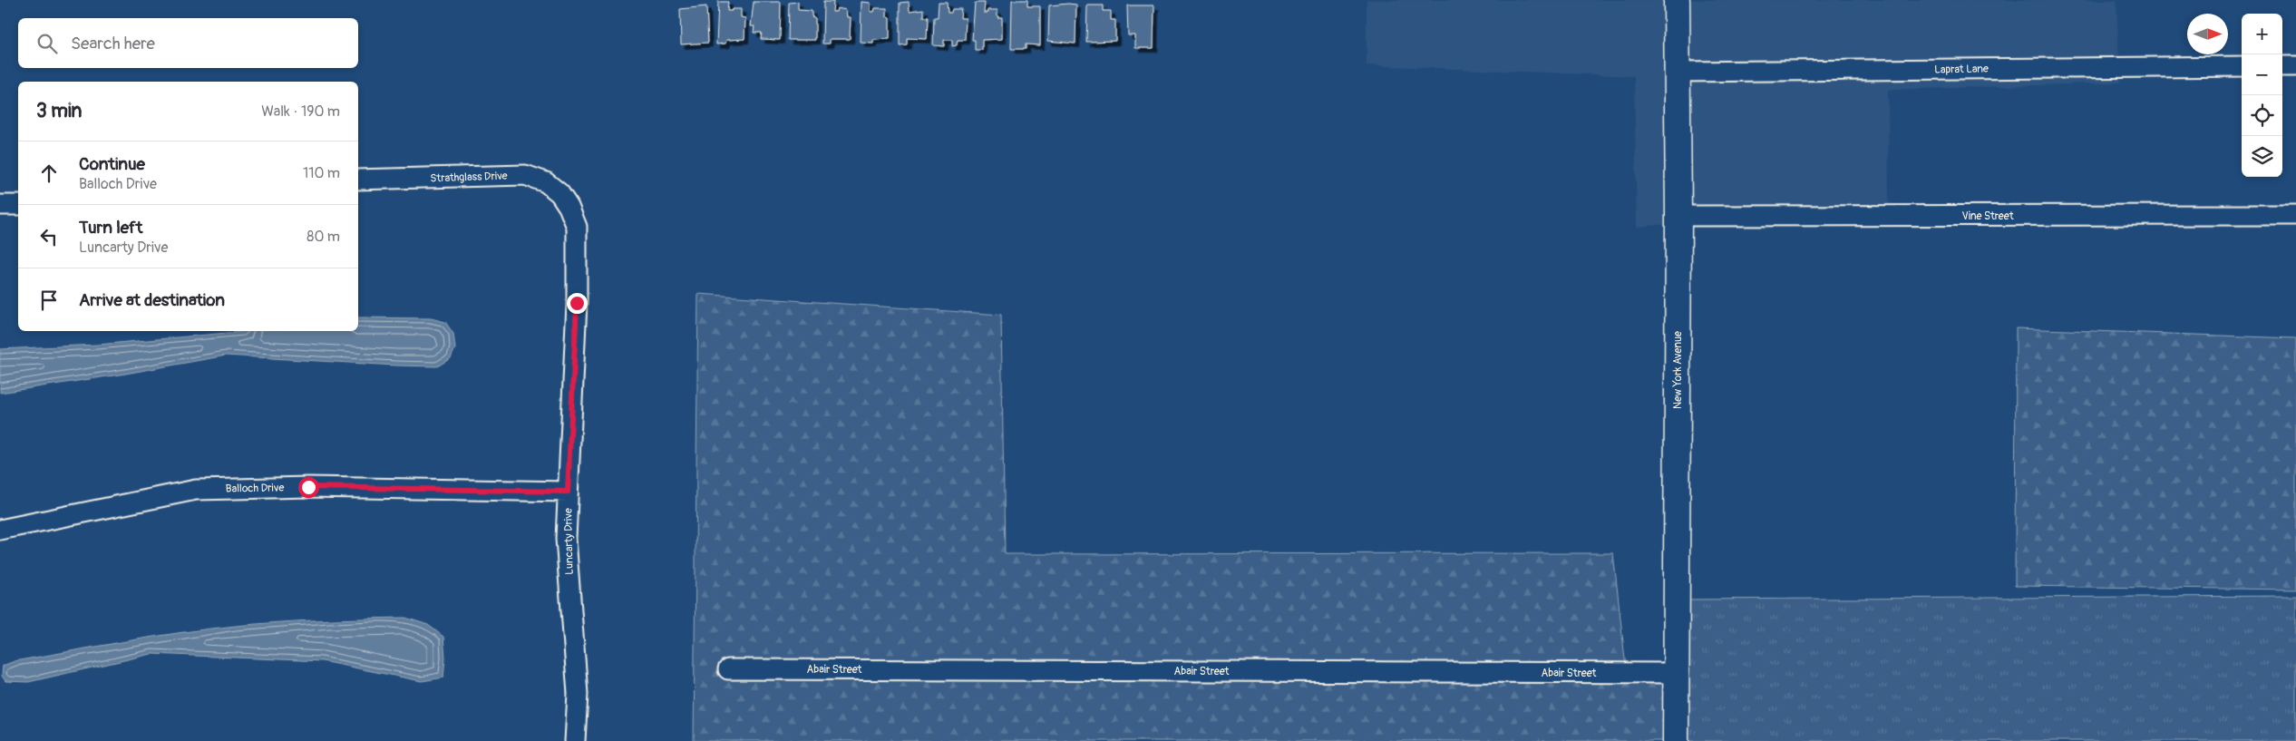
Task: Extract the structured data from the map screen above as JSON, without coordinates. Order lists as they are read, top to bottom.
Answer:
{
  "streets": {
    "street": [
      "Laprat Lane",
      "Strathglass Drive",
      "Vine Street",
      "New York Avenue",
      "Balloch Drive",
      "Luncarty Drive",
      "Abair Street"
    ]
  },
  "crossings": [
    ["Laprat Lane", "New York Avenue"],
    ["Strathglass Drive", "Luncarty Drive"],
    ["Vine Street", "New York Avenue"],
    ["New York Avenue", "Abair Street"],
    ["Balloch Drive", "Luncarty Drive"]
  ],
  "north": "right",
  "page": {
    "map_buttons": ["+", "−"],
    "search": "Search here",
    "heading": ["3 min", "Walk · 190 m"],
    "list": [
      ["Continue", "Balloch Drive", "110 m"],
      ["Turn left", "Luncarty Drive", "80 m"],
      "Arrive at destination"
    ]
  }
}
